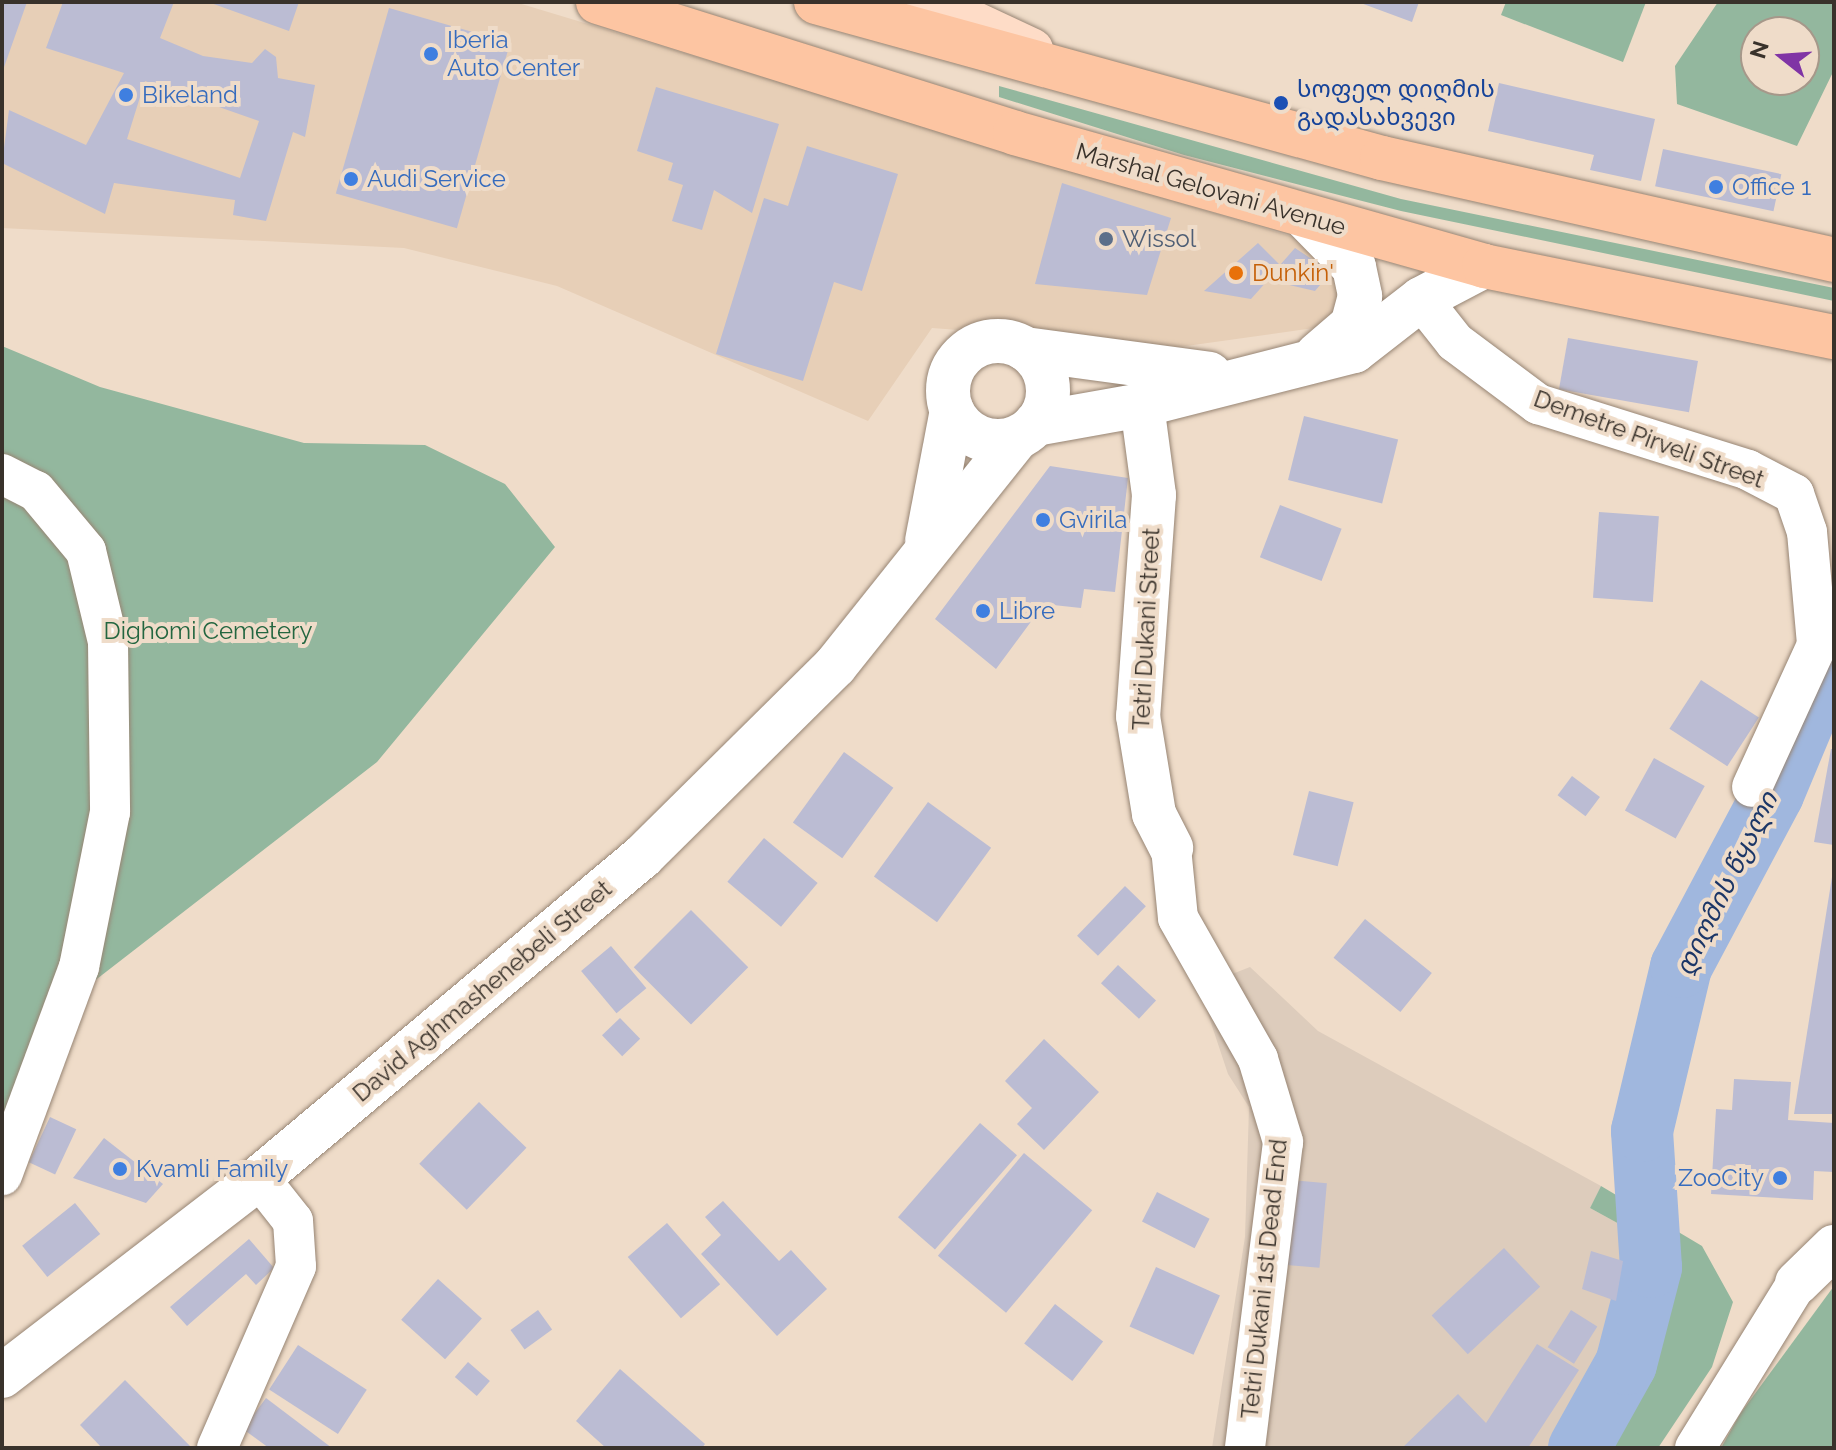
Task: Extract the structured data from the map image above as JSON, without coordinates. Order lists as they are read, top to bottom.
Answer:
{
  "streets": {
    "highway": ["Marshal Gelovani Avenue"],
    "main road": ["Tetri Dukani Street", "David Aghmashenebeli Street"],
    "street": ["Demetre Pirveli Street", "Tetri Dukani 1st Dead End"]
  },
  "crossings": [
    ["Tetri Dukani Street", "Tetri Dukani 1st Dead End"]
  ],
  "water": ["დიღმის წყალი"],
  "parks": ["Dighomi Cemetery"],
  "places": [
    "Iberia Auto Center",
    "Bikeland",
    "სოფელ დიღმის გადასახვევი",
    "Audi Service",
    "Office 1",
    "Wissol",
    "Dunkin'",
    "Gvirila",
    "Libre",
    "Kvamli Family",
    "ZooCity"
  ],
  "north": "left"
}
